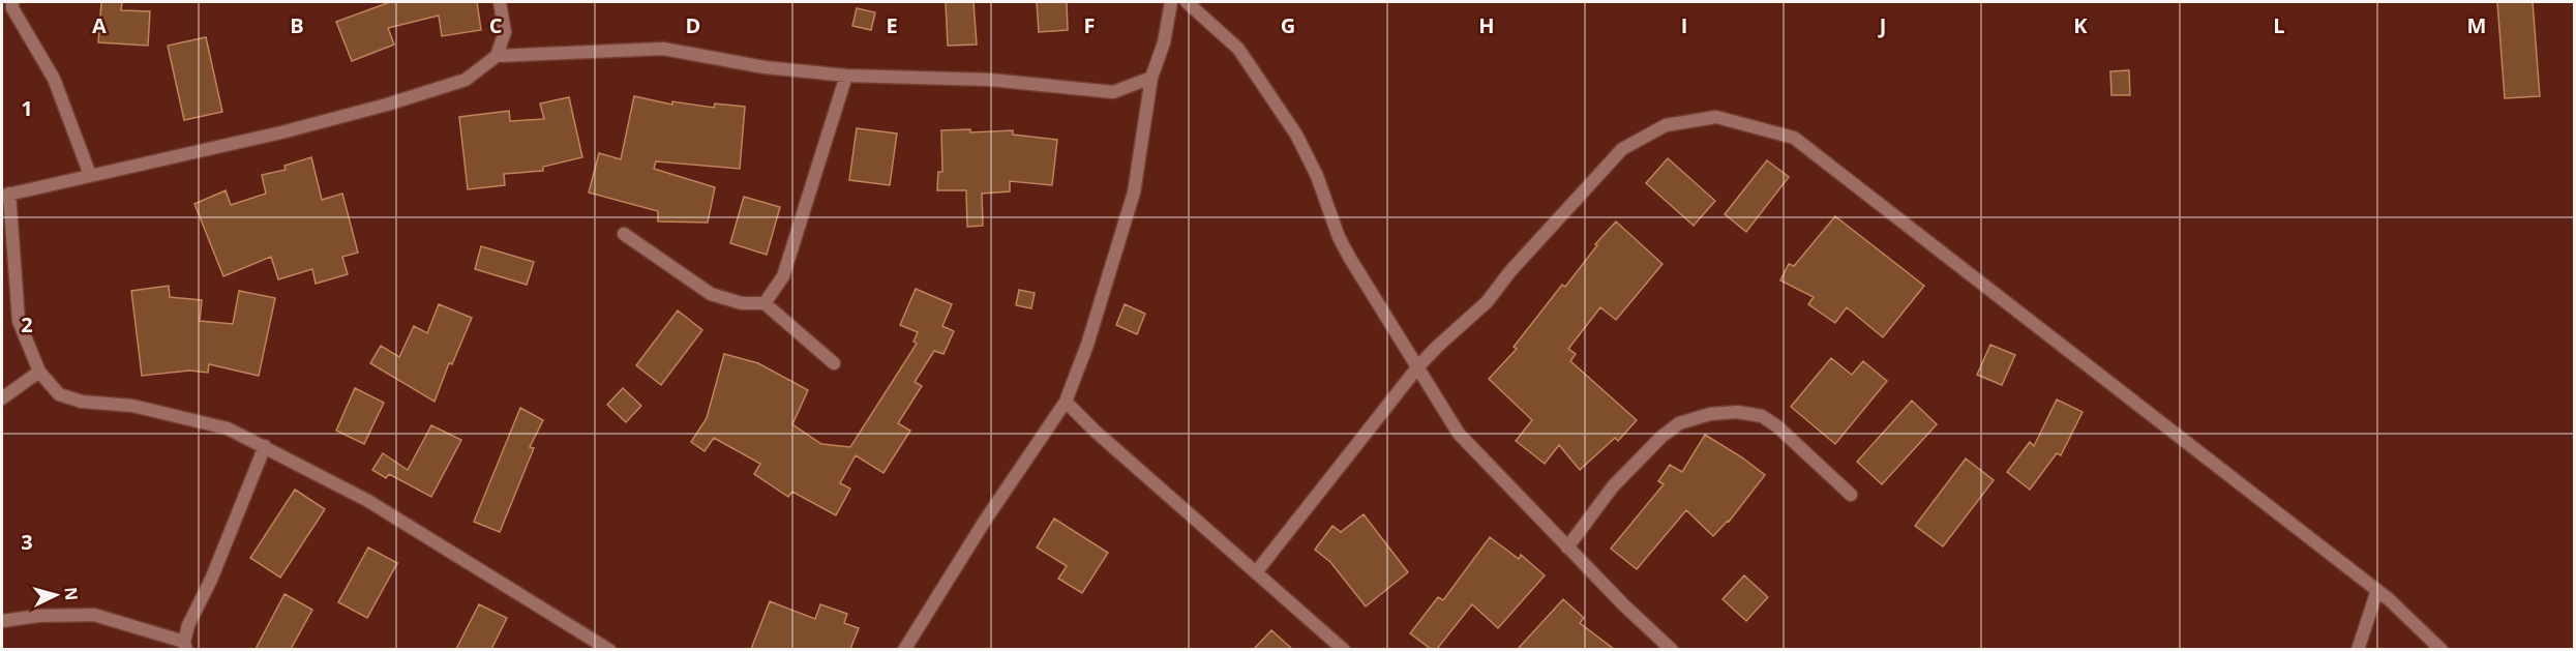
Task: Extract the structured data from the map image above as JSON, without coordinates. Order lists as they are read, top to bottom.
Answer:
{
  "north": "right",
  "grid": {
    "columns": [
      "A",
      "B",
      "C",
      "D",
      "E",
      "F",
      "G",
      "H",
      "I",
      "J",
      "K",
      "L",
      "M"
    ],
    "rows": ["1", "2", "3"]
  }
}
